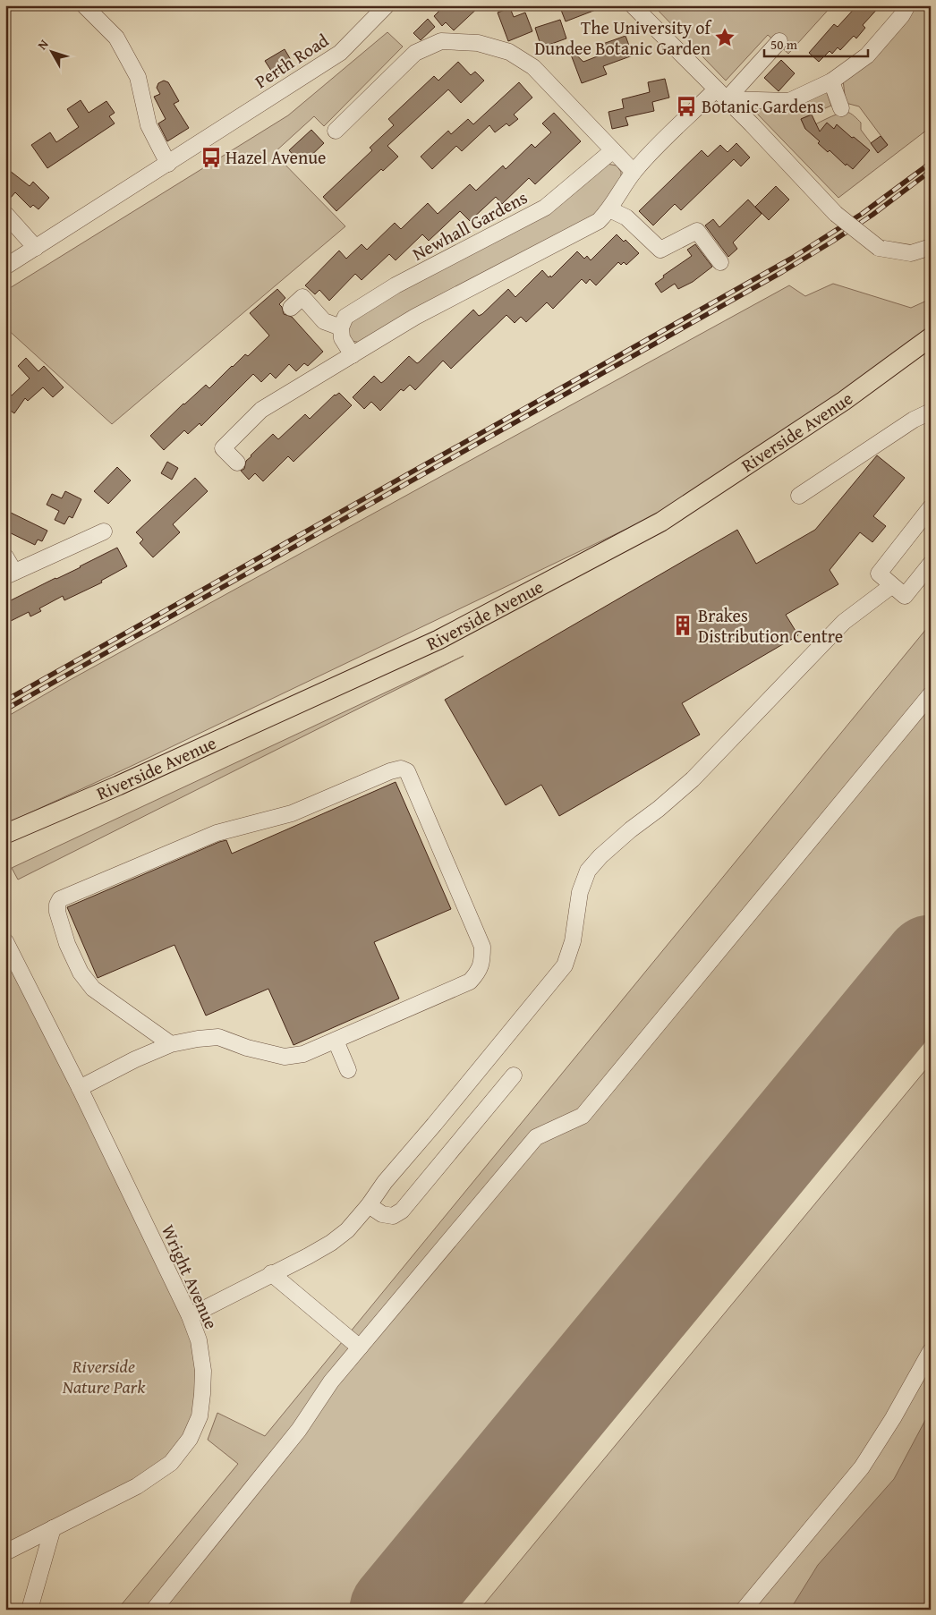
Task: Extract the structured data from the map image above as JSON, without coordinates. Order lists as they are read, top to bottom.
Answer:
{
  "streets": {
    "main road": ["Riverside Avenue"],
    "street": ["Perth Road", "Newhall Gardens", "Wright Avenue"]
  },
  "parks": ["Riverside Nature Park"],
  "places": {
    "place": ["The University of Dundee Botanic Garden"],
    "bus stop": ["Botanic Gardens", "Hazel Avenue"],
    "building": ["Brakes Distribution Centre"]
  },
  "scale_bar": "50 m",
  "north": "top left"
}
